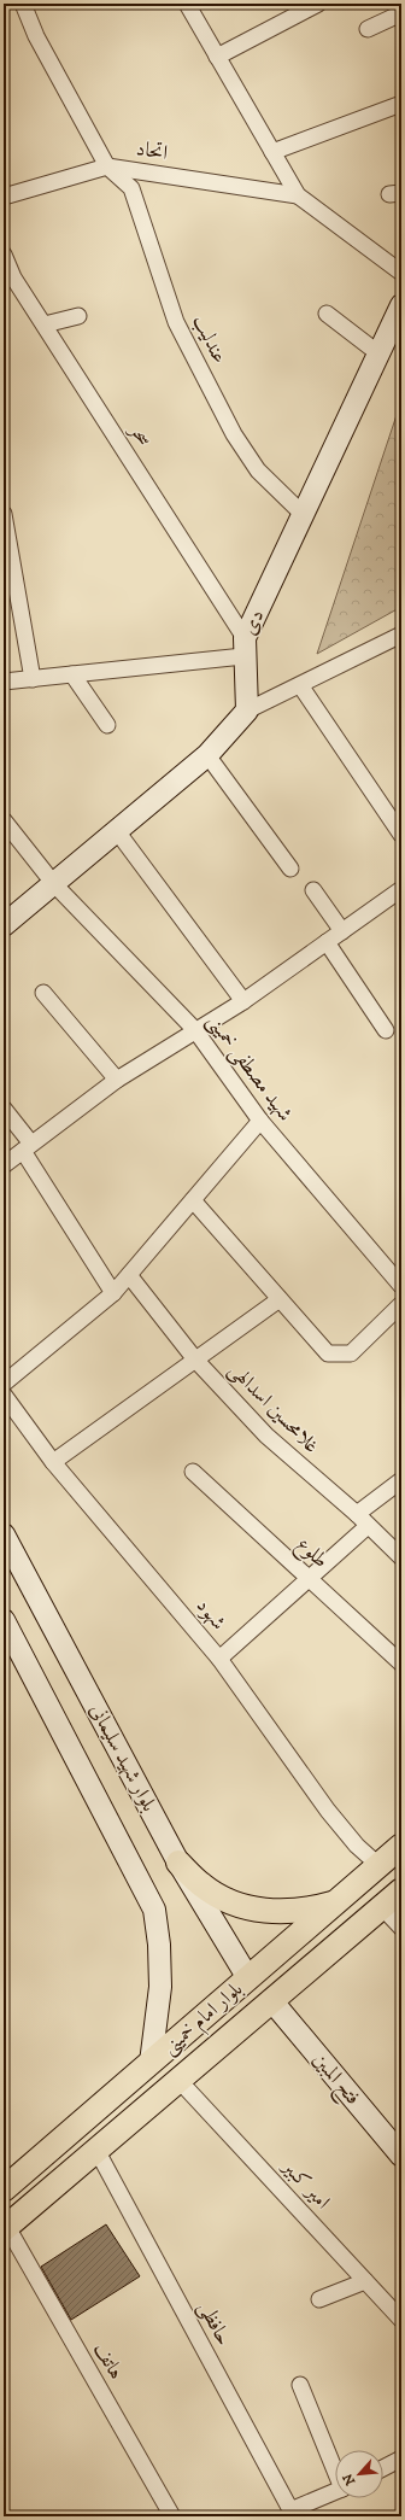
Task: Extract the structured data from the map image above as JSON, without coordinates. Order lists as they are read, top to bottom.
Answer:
{
  "streets": {
    "main road": [
      "دی",
      "بلوار شهید سلیمانی",
      "بلوار امام خمینی",
      "فتح المبین"
    ],
    "street": [
      "اتحاد",
      "عندلیب",
      "سحر",
      "شهید مصطفی خمینی",
      "غلامحسین اسدالهی",
      "طلوع",
      "شهود",
      "امیر کبیر",
      "حافظی",
      "هاتف"
    ]
  },
  "crossings": [
    ["اتحاد", "عندلیب"],
    ["عندلیب", "دی"],
    ["سحر", "دی"],
    ["شهود", "بلوار امام خمینی"],
    ["بلوار شهید سلیمانی", "بلوار امام خمینی"],
    ["بلوار امام خمینی", "فتح المبین"],
    ["بلوار امام خمینی", "امیر کبیر"],
    ["بلوار امام خمینی", "حافظی"],
    ["بلوار امام خمینی", "هاتف"]
  ],
  "north": "bottom left"
}
